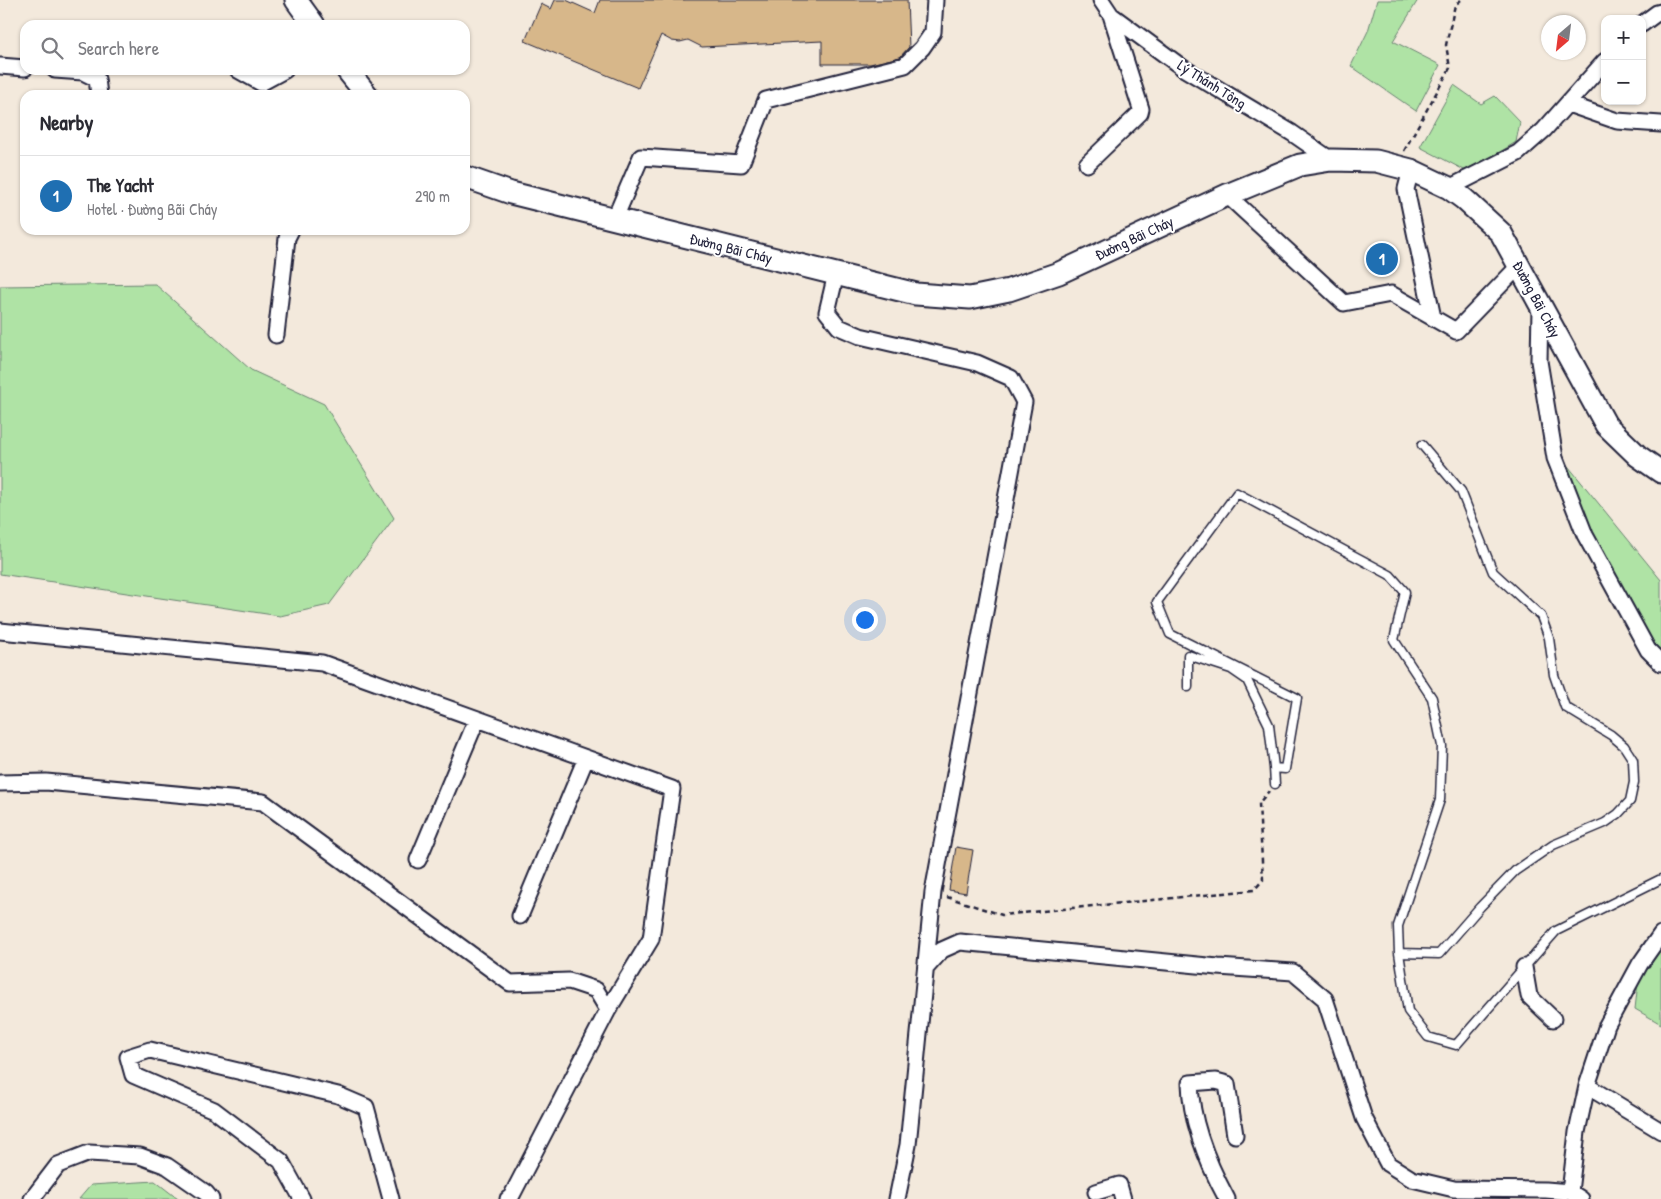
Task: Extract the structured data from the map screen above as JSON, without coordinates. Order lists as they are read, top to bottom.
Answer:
{
  "streets": {
    "main road": ["Đường Bãi Cháy"],
    "street": ["Lý Thánh Tông"]
  },
  "crossings": [
    ["Lý Thánh Tông", "Đường Bãi Cháy"]
  ],
  "north": "bottom left",
  "page": {
    "map_buttons": ["+", "−"],
    "search": "Search here",
    "heading": "Nearby",
    "list": [
      {
        "mark": "1",
        "name": "The Yacht",
        "note": "Hotel · Đường Bãi Cháy",
        "value": "290 m"
      }
    ],
    "pins": "1"
  }
}
